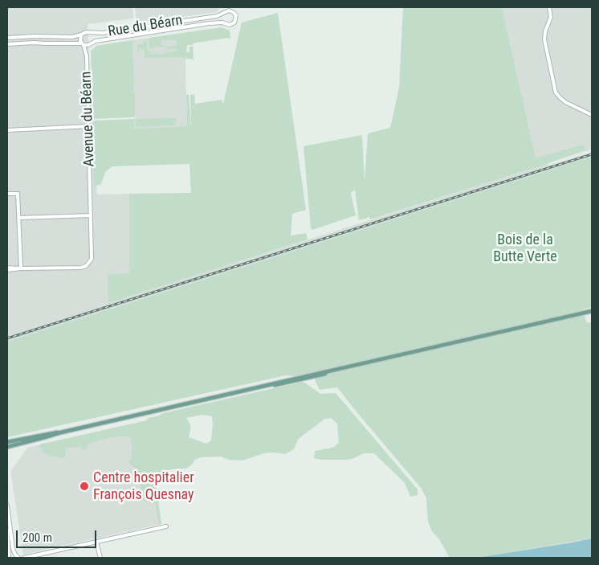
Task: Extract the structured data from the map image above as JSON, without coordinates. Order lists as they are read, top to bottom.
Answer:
{
  "streets": {
    "street": ["Rue du Béarn", "Avenue du Béarn"]
  },
  "crossings": [
    ["Rue du Béarn", "Avenue du Béarn"]
  ],
  "parks": ["Bois de la Butte Verte"],
  "places": ["Centre hospitalier François Quesnay"],
  "scale_bar": "200 m"
}
